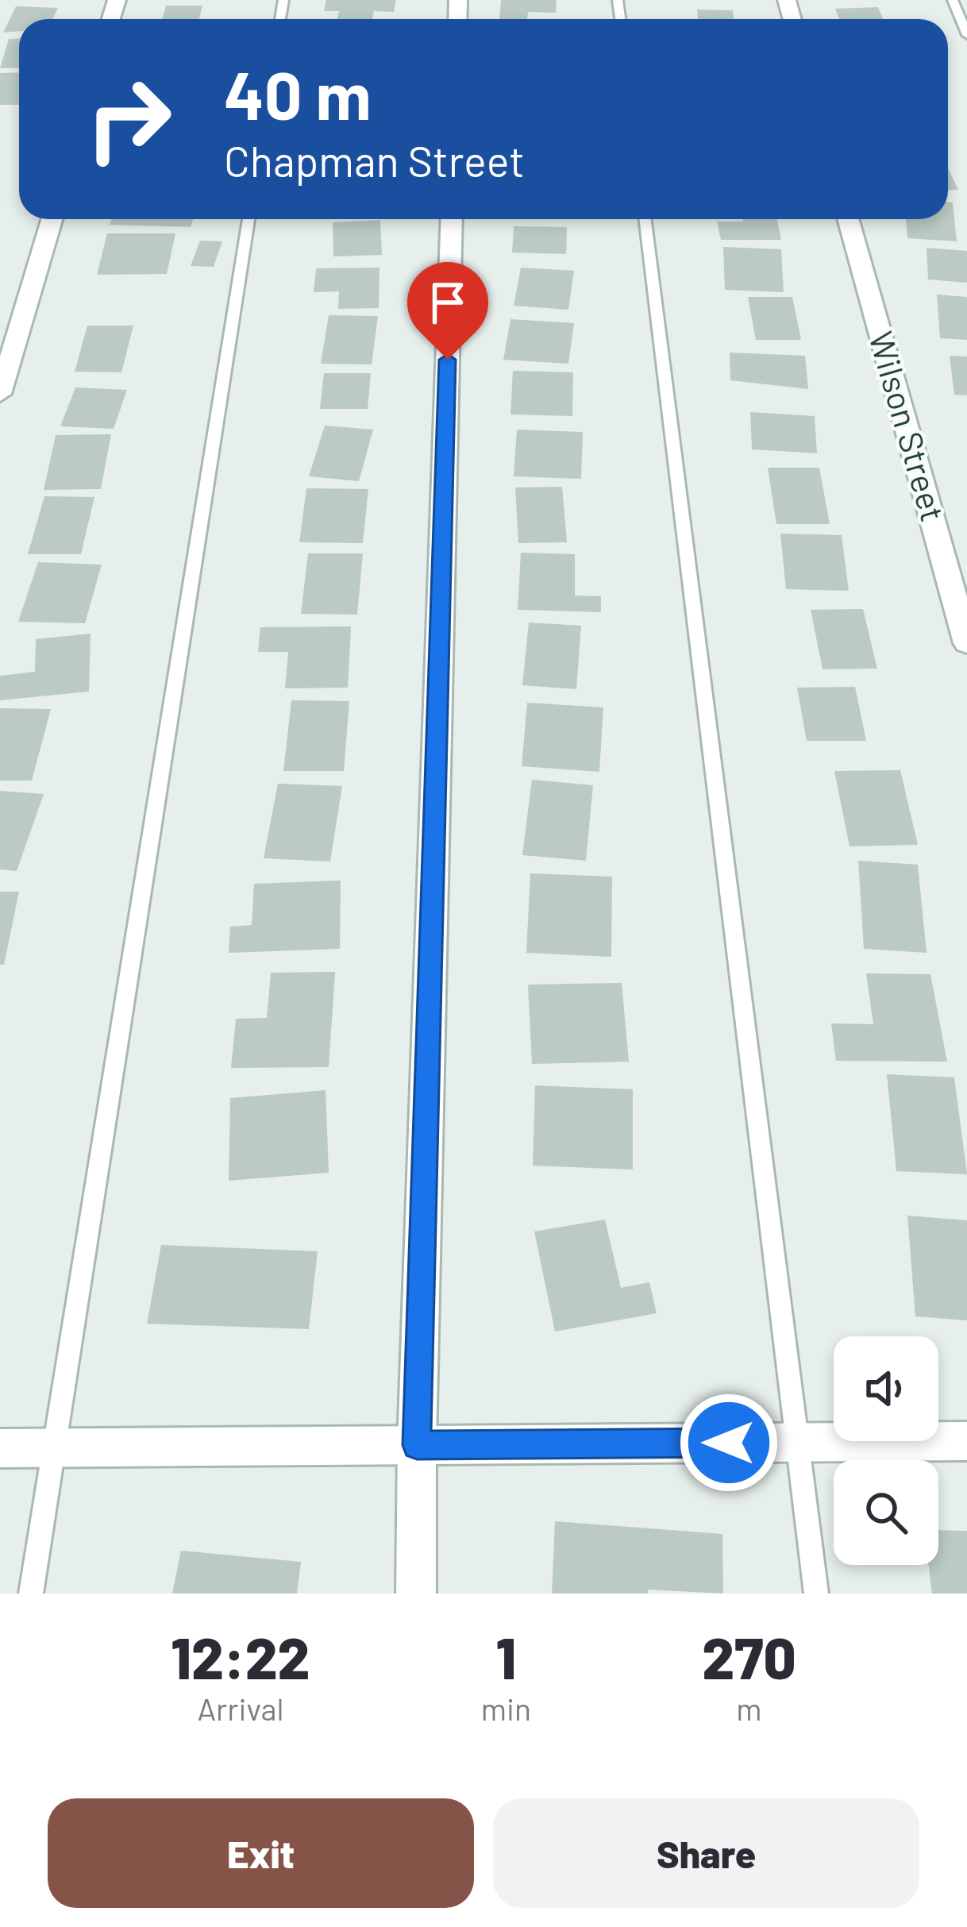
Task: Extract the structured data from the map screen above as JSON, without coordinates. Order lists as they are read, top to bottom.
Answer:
{
  "streets": {
    "street": ["Wilson Street"]
  },
  "page": {
    "turn": ["40 m", "Chapman Street"],
    "eta": [
      "12:22",
      "Arrival",
      "1",
      "min",
      "270",
      "m"
    ],
    "buttons": ["Exit", "Share"]
  }
}
